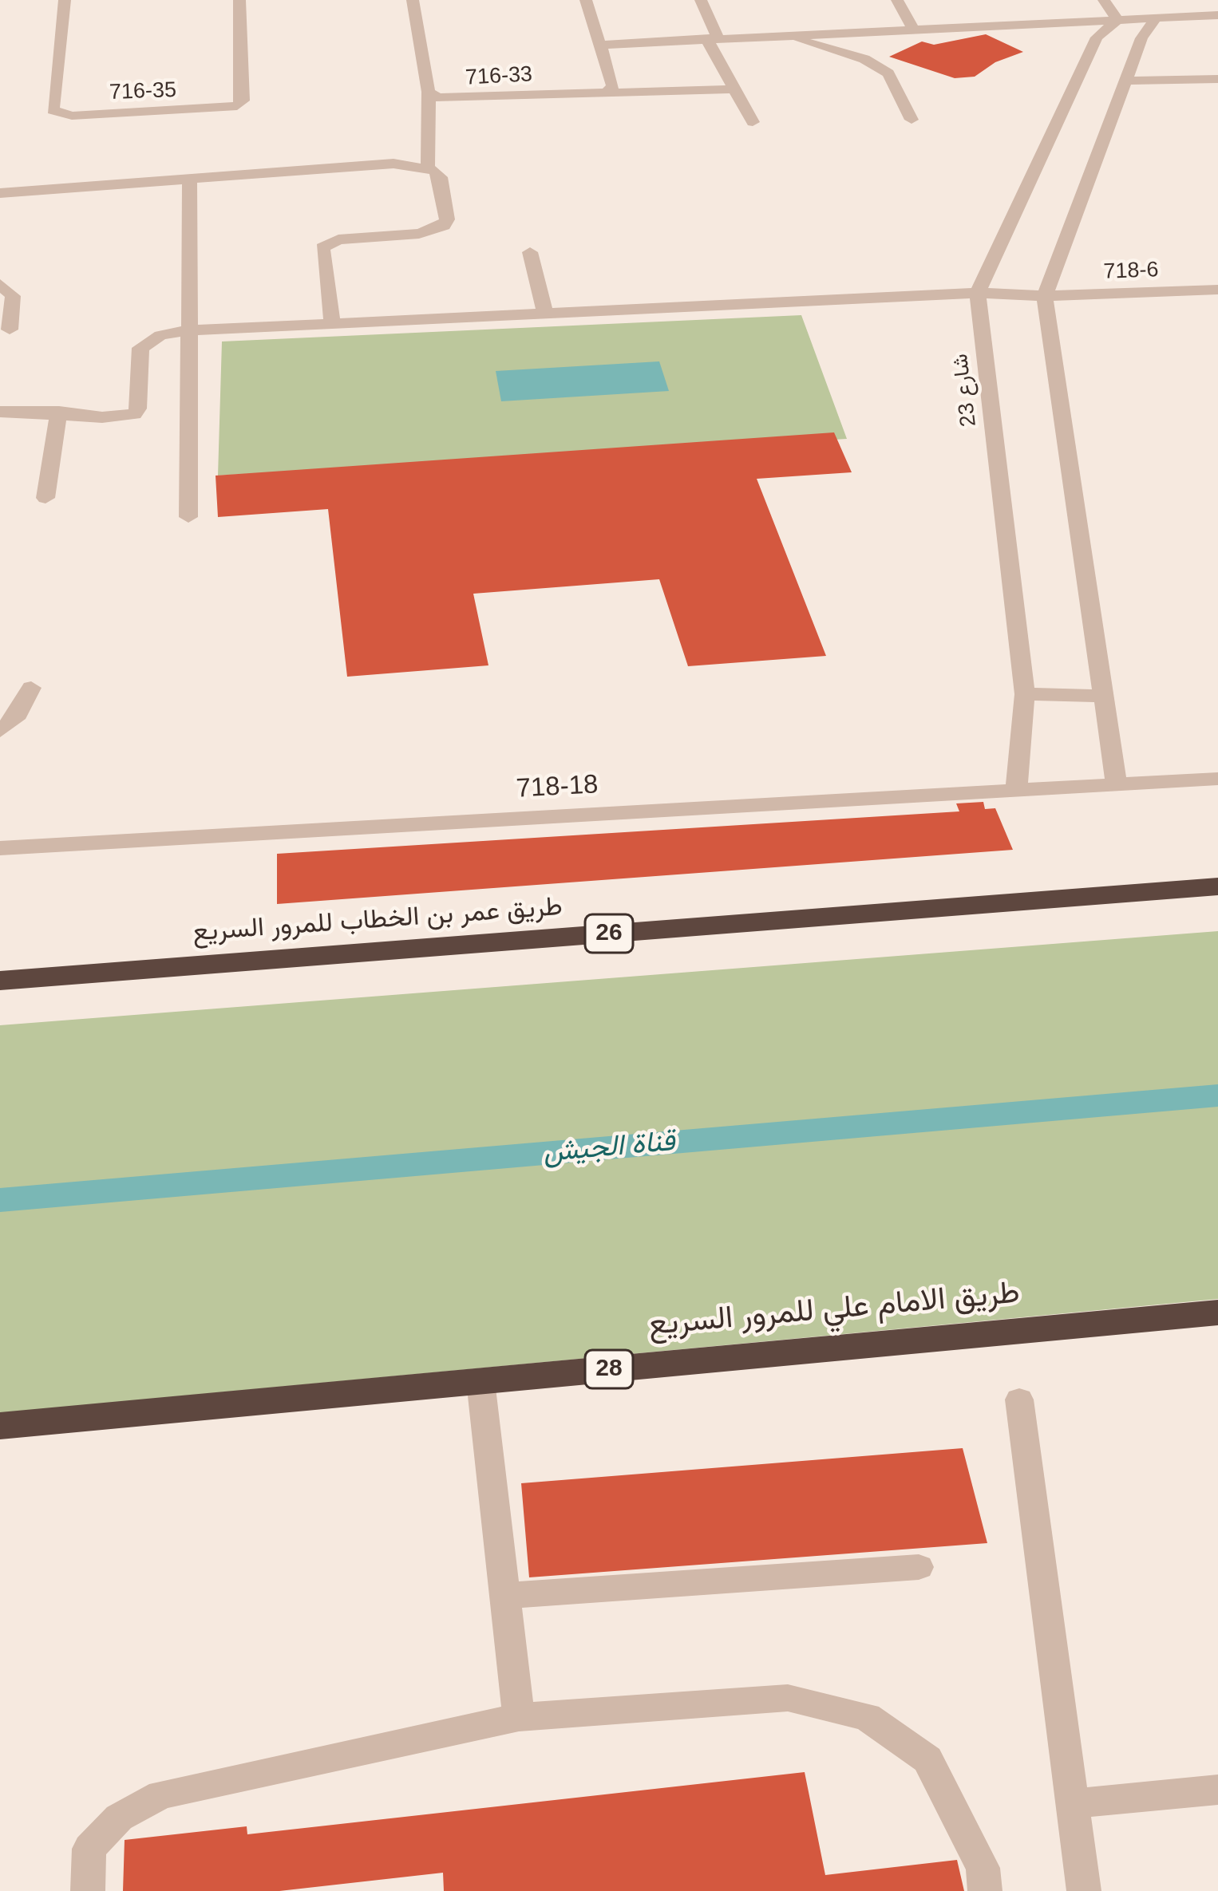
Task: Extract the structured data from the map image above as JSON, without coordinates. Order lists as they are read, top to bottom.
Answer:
{
  "streets": {
    "highway": [
      "طريق عمر بن الخطاب للمرور السريع",
      "26",
      "طريق الامام علي للمرور السريع",
      "28"
    ],
    "street": [
      "716-33",
      "716-35",
      "718-6",
      "شارع 23",
      "718-18"
    ]
  },
  "crossings": [
    ["718-6", "شارع 23"],
    ["شارع 23", "718-18"]
  ],
  "water": ["قناة الجيش"]
}
